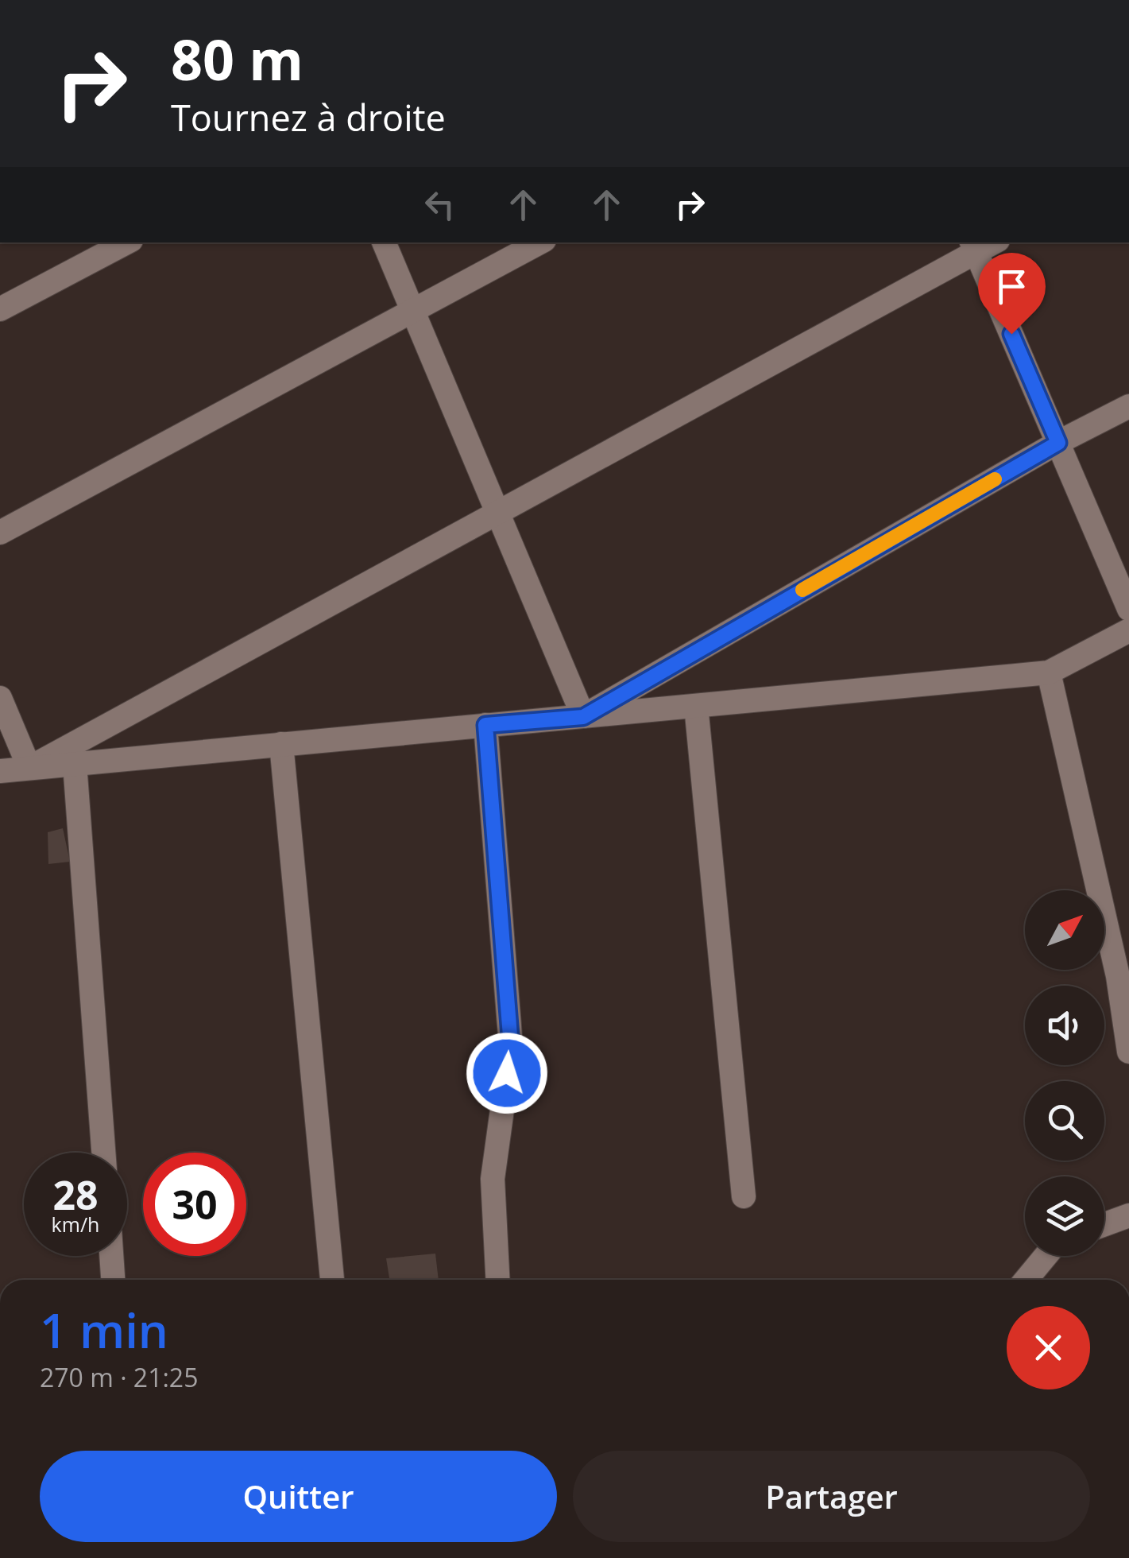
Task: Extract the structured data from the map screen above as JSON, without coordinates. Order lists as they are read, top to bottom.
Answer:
{
  "north": "top right",
  "page": {
    "turn": ["80 m", "Tournez à droite"],
    "speed": "28 km/h",
    "limit": "30",
    "heading": ["1 min", "270 m · 21:25"],
    "buttons": ["Quitter", "Partager"]
  }
}
